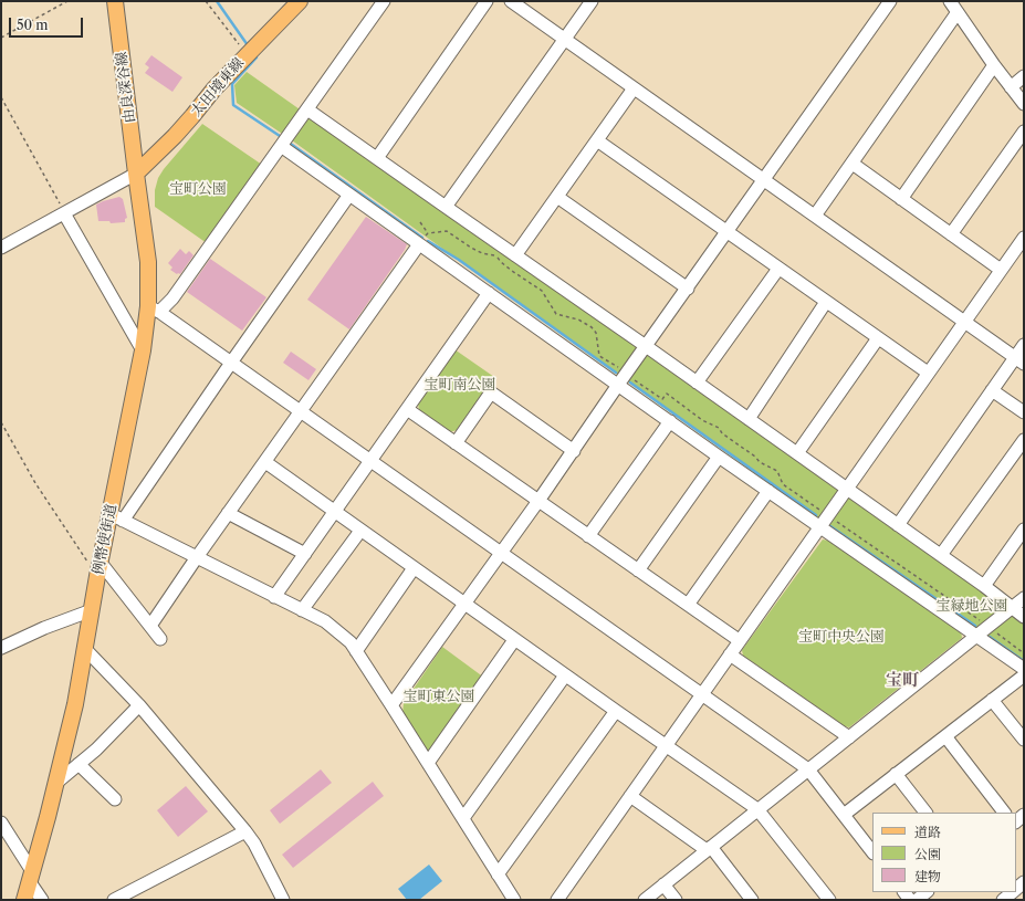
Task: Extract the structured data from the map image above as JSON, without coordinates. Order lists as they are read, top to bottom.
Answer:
{
  "streets": {
    "main road": ["由良深谷線", "太田境東線", "例幣使街道"]
  },
  "crossings": [
    ["由良深谷線", "太田境東線"],
    ["由良深谷線", "例幣使街道"],
    ["太田境東線", "例幣使街道"]
  ],
  "districts": ["宝町"],
  "parks": [
    "宝町公園",
    "宝町南公園",
    "宝緑地公園",
    "宝町中央公園",
    "宝町東公園"
  ],
  "legend": ["道路", "公園", "建物"],
  "scale_bar": "50 m"
}
